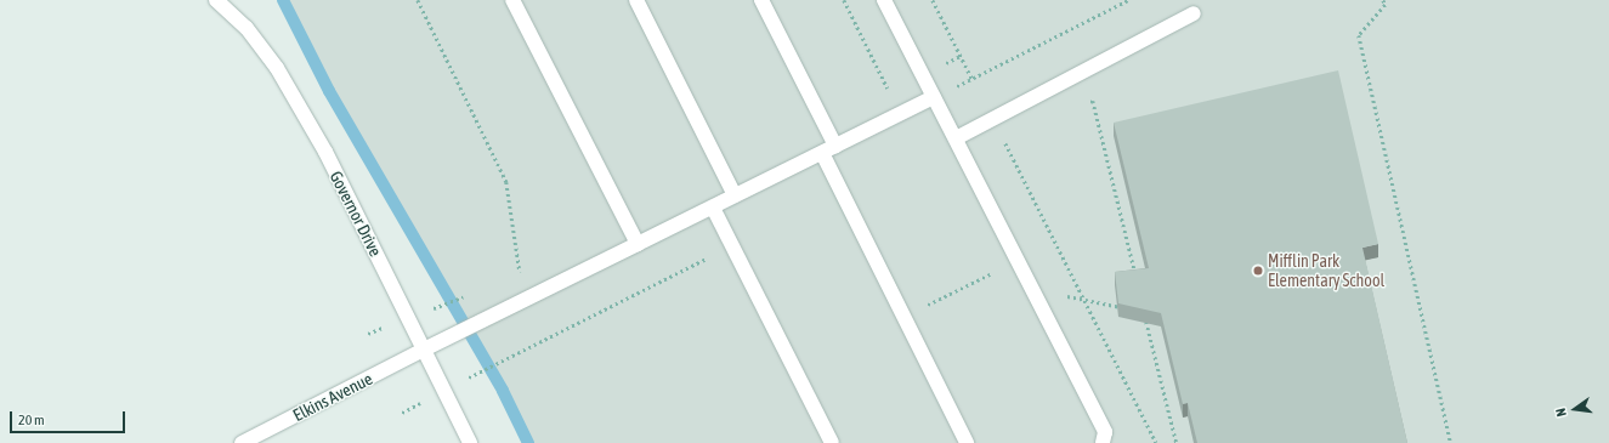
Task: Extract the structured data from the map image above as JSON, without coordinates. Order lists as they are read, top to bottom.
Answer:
{
  "streets": {
    "street": ["Governor Drive", "Elkins Avenue"]
  },
  "crossings": [
    ["Governor Drive", "Elkins Avenue"]
  ],
  "places": ["Mifflin Park Elementary School"],
  "scale_bar": "20 m",
  "north": "left"
}
